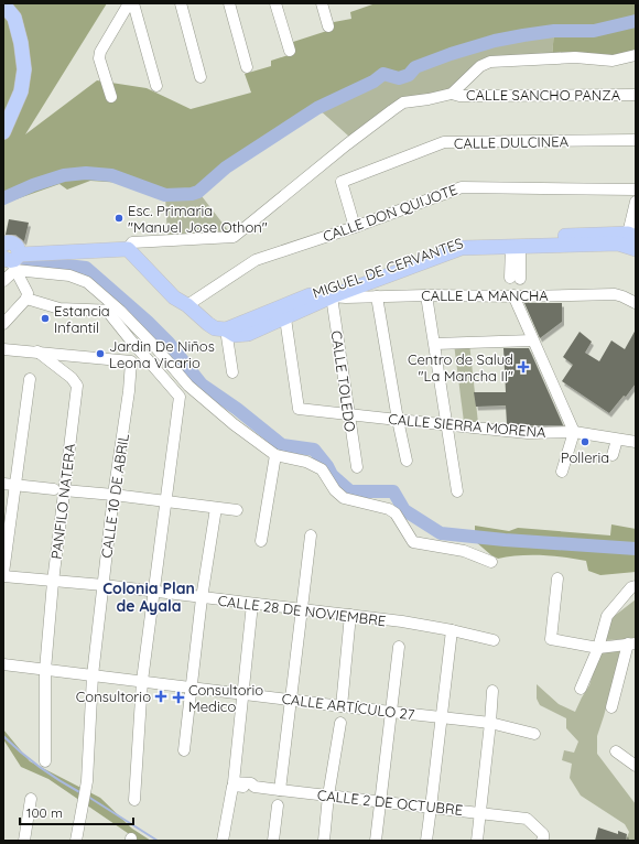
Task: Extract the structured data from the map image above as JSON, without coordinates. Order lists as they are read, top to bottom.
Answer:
{
  "streets": {
    "main road": ["MIGUEL DE CERVANTES"],
    "street": [
      "CALLE SANCHO PANZA",
      "CALLE DULCINEA",
      "CALLE DON QUIJOTE",
      "CALLE LA MANCHA",
      "CALLE TOLEDO",
      "CALLE SIERRA MORENA",
      "CALLE 10 DE ABRIL",
      "PANFILO NATERA",
      "CALLE 28 DE NOVIEMBRE",
      "CALLE ARTÍCULO 27",
      "CALLE 2 DE OCTUBRE"
    ]
  },
  "crossings": [
    ["CALLE DULCINEA", "CALLE DON QUIJOTE"],
    ["MIGUEL DE CERVANTES", "CALLE SIERRA MORENA"],
    ["CALLE LA MANCHA", "CALLE TOLEDO"],
    ["CALLE TOLEDO", "CALLE SIERRA MORENA"],
    ["CALLE 10 DE ABRIL", "PANFILO NATERA"],
    ["CALLE 10 DE ABRIL", "CALLE 28 DE NOVIEMBRE"],
    ["CALLE 10 DE ABRIL", "CALLE ARTÍCULO 27"],
    ["PANFILO NATERA", "CALLE 28 DE NOVIEMBRE"],
    ["PANFILO NATERA", "CALLE ARTÍCULO 27"]
  ],
  "districts": ["Colonia Plan de Ayala"],
  "places": {
    "other": [
      "Esc. Primaria \"Manuel Jose Othon\"",
      "Estancia Infantil",
      "Jardin De Niños Leona Vicario",
      "Polleria"
    ],
    "health": ["Centro de Salud \"La Mancha II\"", "Consultorio", "Consultorio Medico"]
  },
  "scale_bar": "100 m"
}
